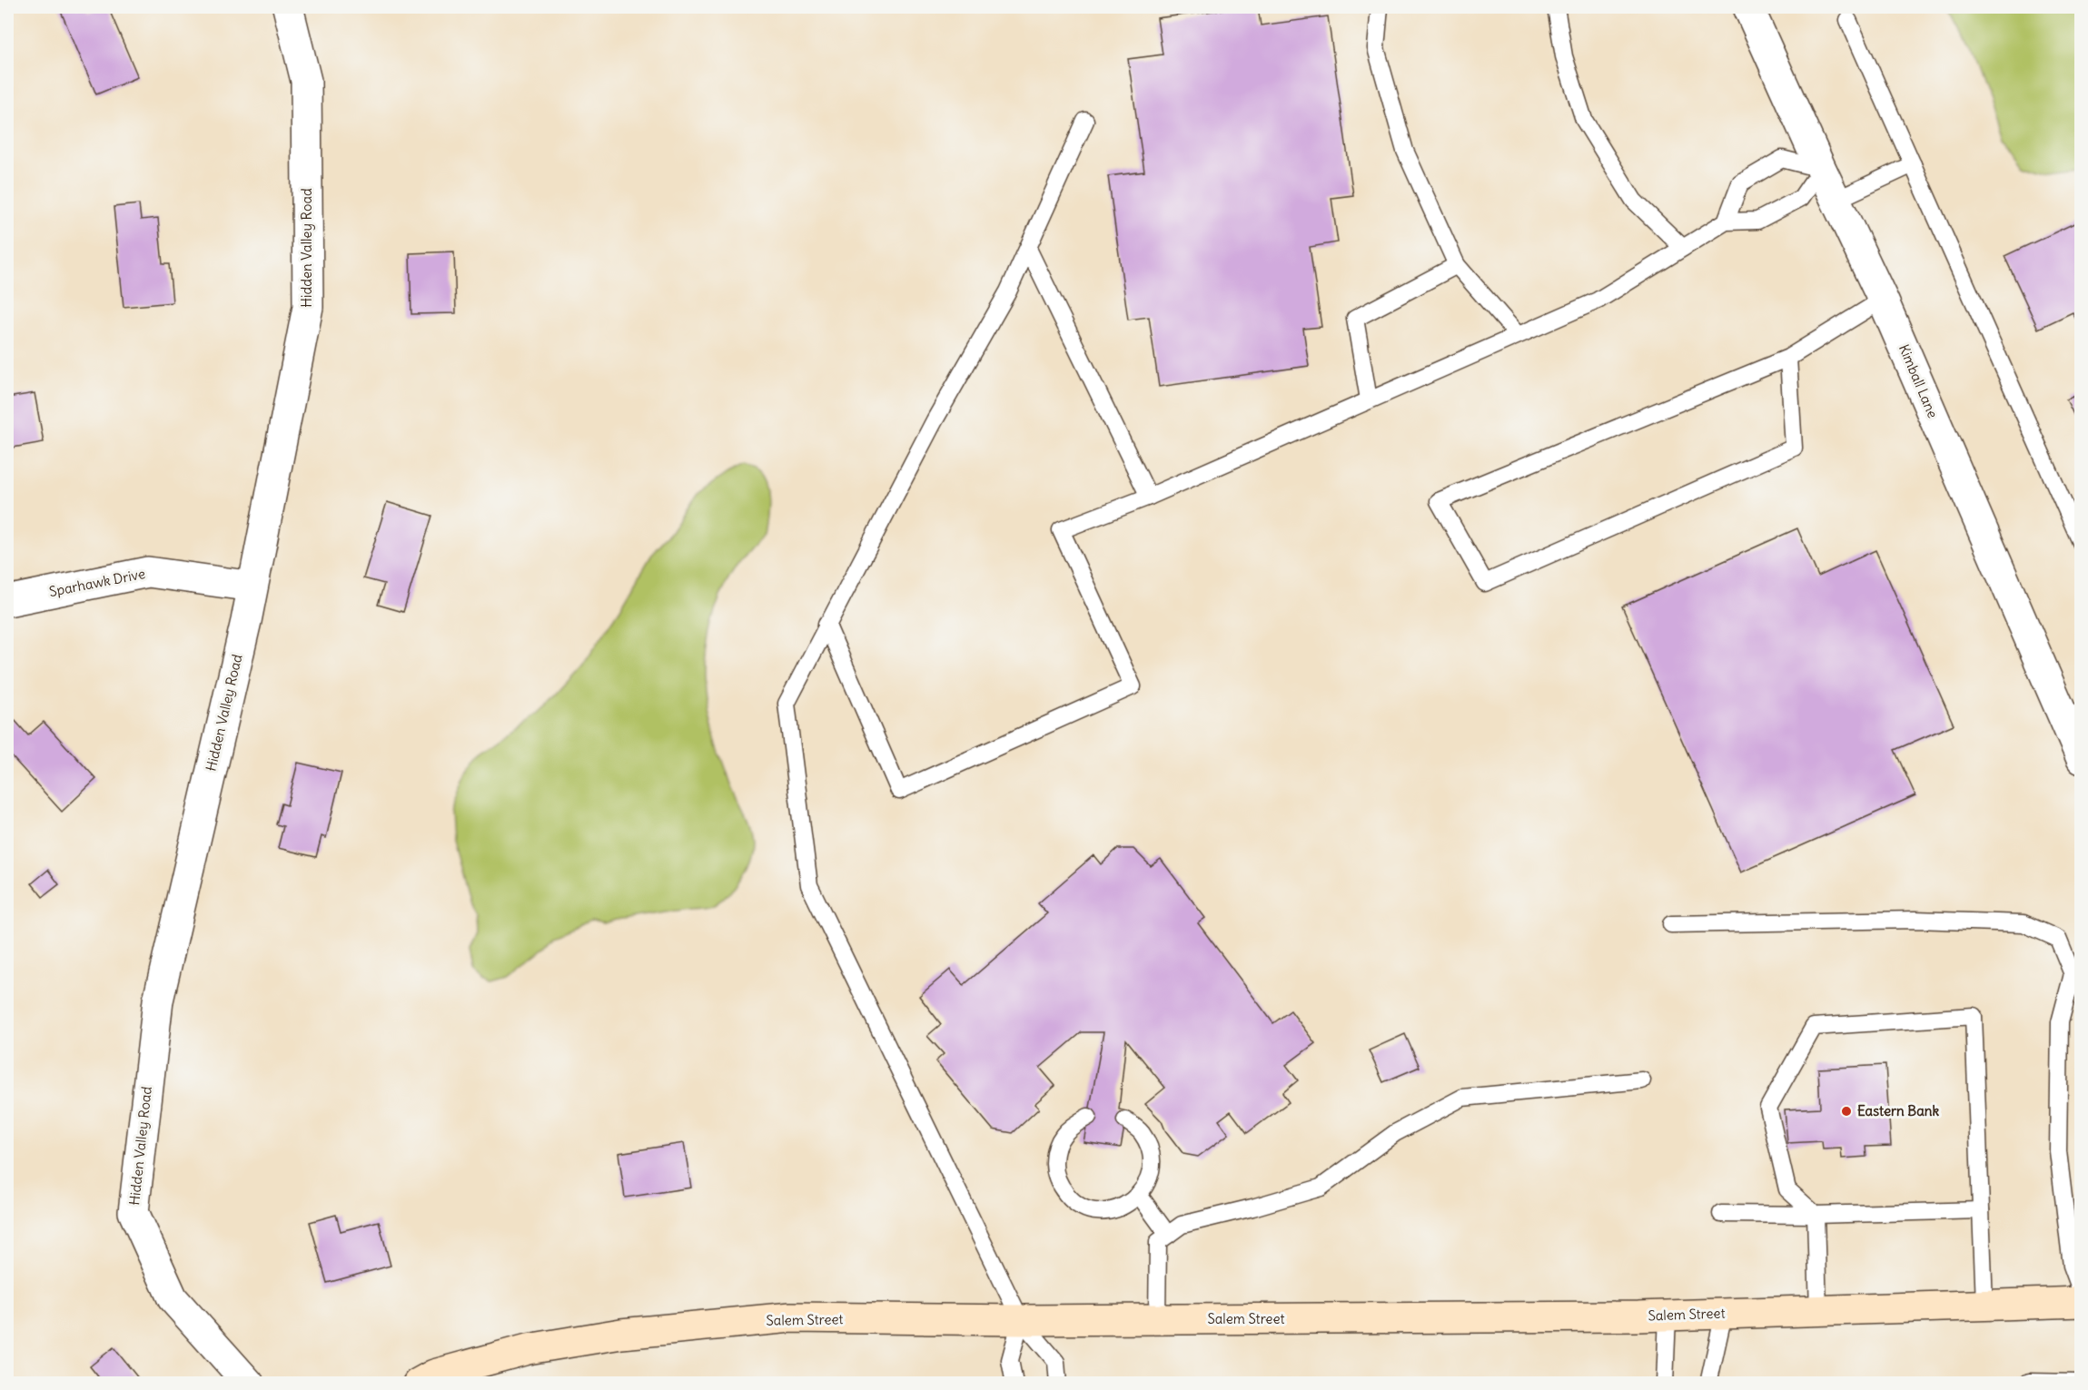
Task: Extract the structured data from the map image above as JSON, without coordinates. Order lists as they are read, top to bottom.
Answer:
{
  "streets": {
    "main road": ["Salem Street"],
    "street": ["Hidden Valley Road", "Kimball Lane", "Sparhawk Drive"]
  },
  "crossings": [
    ["Hidden Valley Road", "Sparhawk Drive"]
  ],
  "places": ["Eastern Bank"]
}
